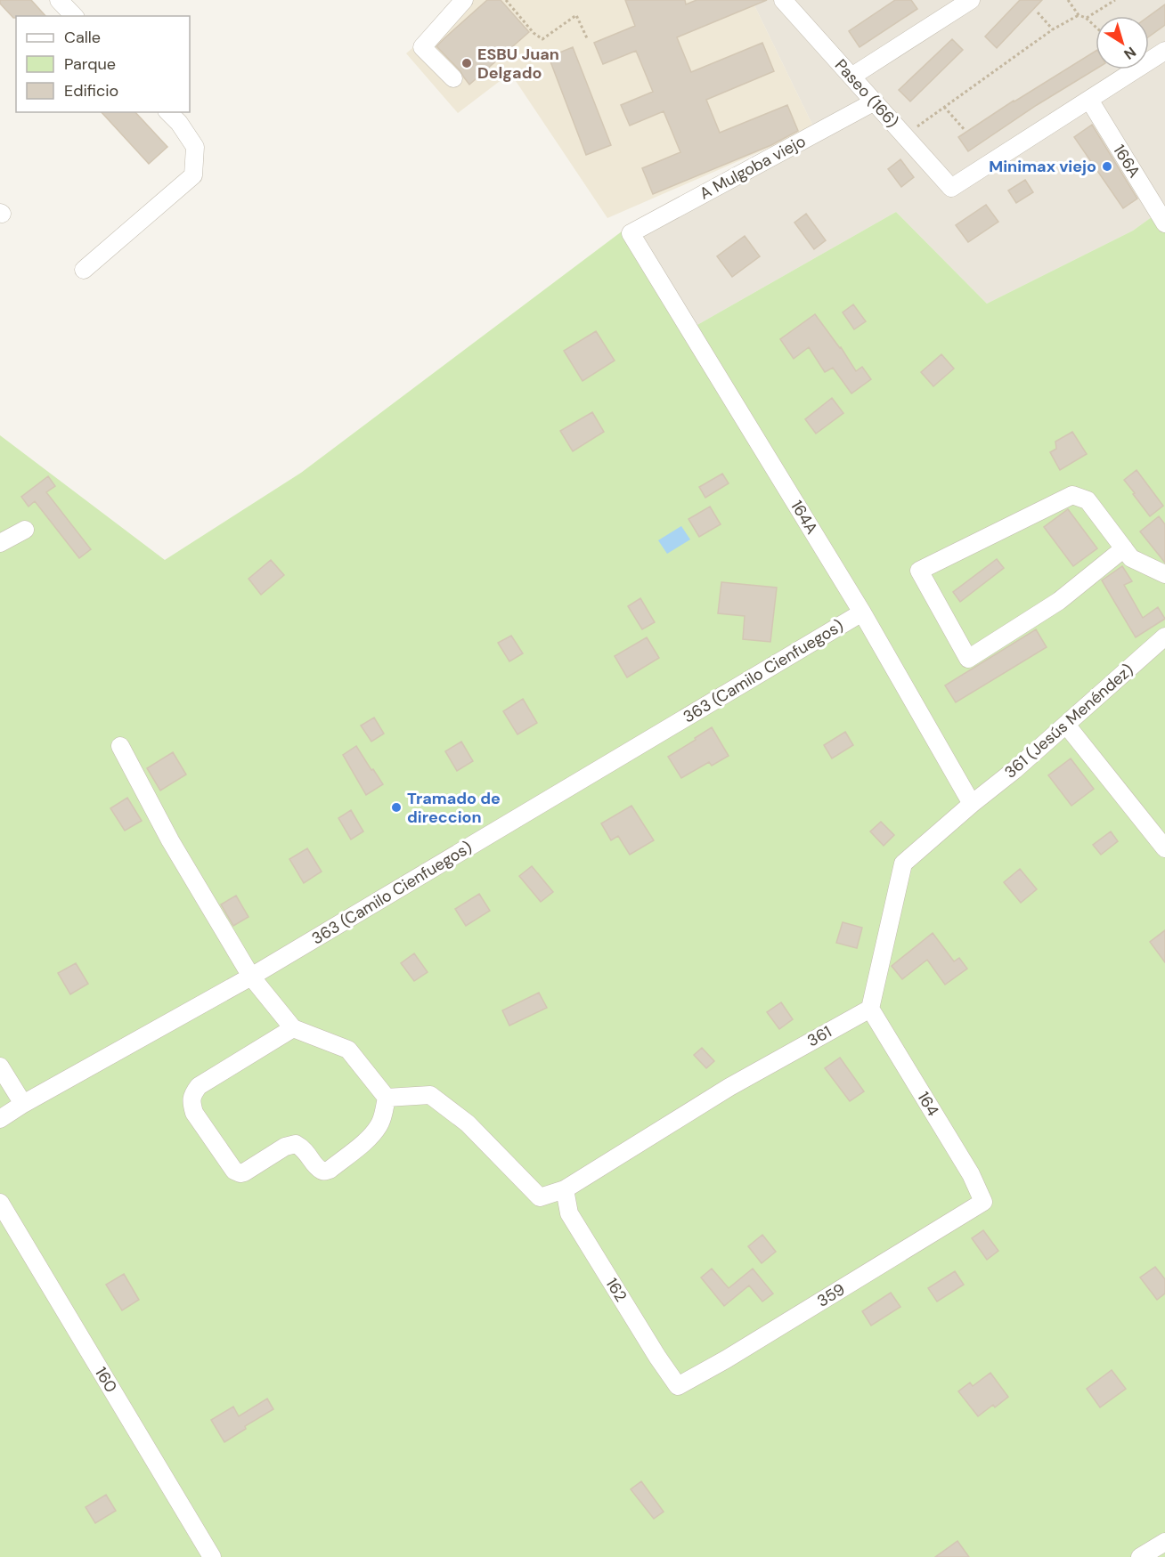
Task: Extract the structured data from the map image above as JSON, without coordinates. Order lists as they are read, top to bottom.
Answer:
{
  "streets": {
    "street": [
      "Paseo (166)",
      "166A",
      "A Mulgoba viejo",
      "164A",
      "363 (Camilo Cienfuegos)",
      "361 (Jesús Menéndez)",
      "361",
      "164",
      "162",
      "359",
      "160"
    ]
  },
  "crossings": [
    ["Paseo (166)", "166A"],
    ["Paseo (166)", "A Mulgoba viejo"],
    ["A Mulgoba viejo", "164A"],
    ["164A", "363 (Camilo Cienfuegos)"],
    ["164A", "361 (Jesús Menéndez)"],
    ["361", "164"],
    ["361", "162"],
    ["164", "359"],
    ["162", "359"]
  ],
  "places": ["ESBU Juan Delgado", "Minimax viejo", "Tramado de direccion"],
  "legend": ["Calle", "Parque", "Edificio"],
  "north": "bottom right"
}
